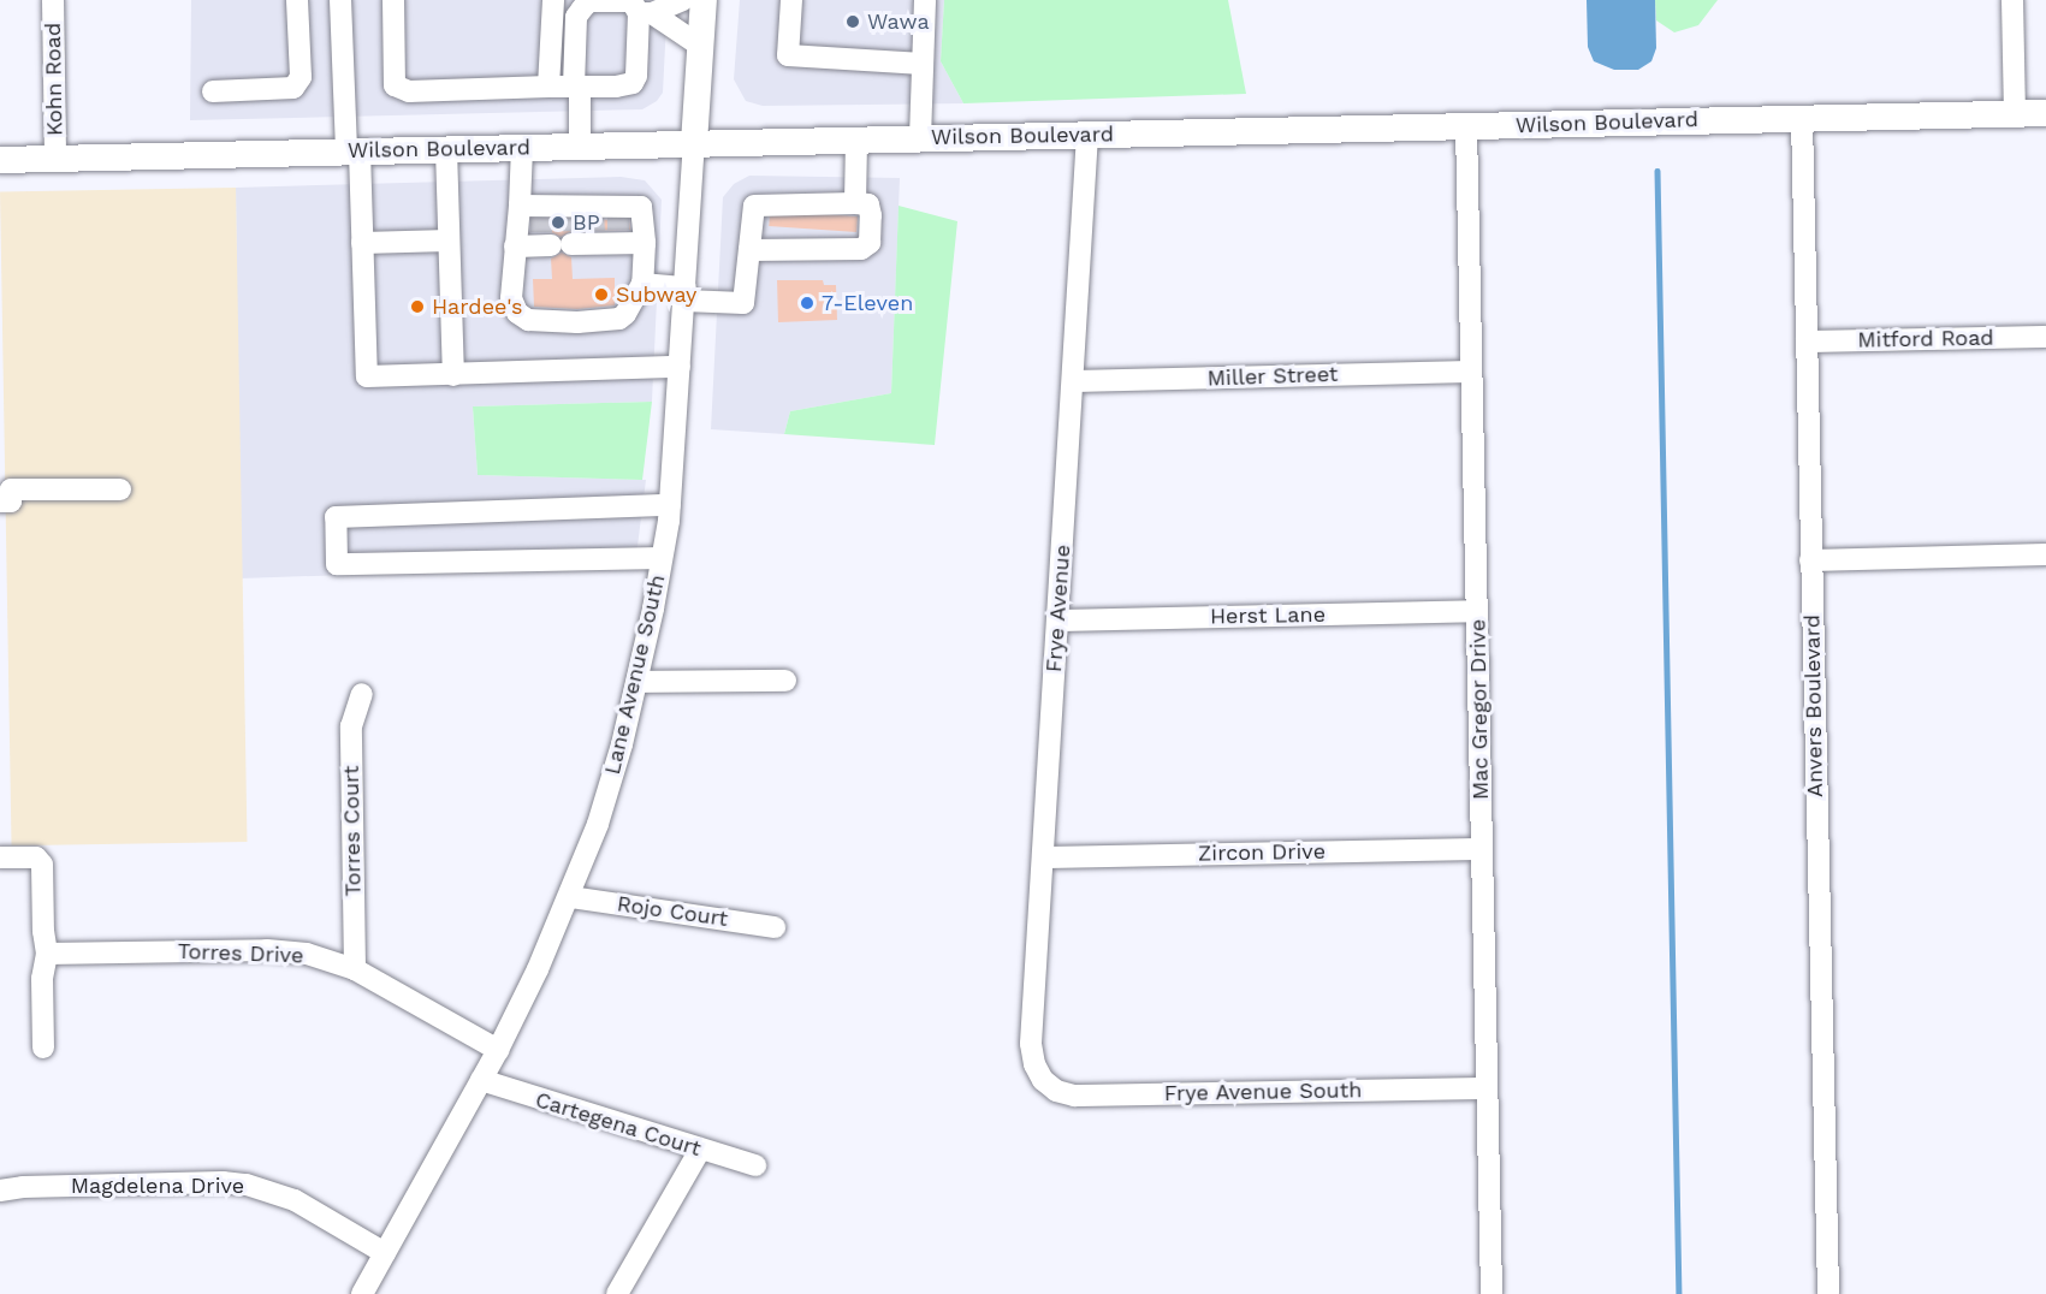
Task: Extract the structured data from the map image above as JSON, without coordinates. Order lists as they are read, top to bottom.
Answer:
{
  "streets": {
    "main road": ["Wilson Boulevard", "Lane Avenue South"],
    "street": [
      "Kohn Road",
      "Mitford Road",
      "Miller Street",
      "Frye Avenue",
      "Herst Lane",
      "Anvers Boulevard",
      "Mac Gregor Drive",
      "Torres Court",
      "Zircon Drive",
      "Rojo Court",
      "Torres Drive",
      "Frye Avenue South",
      "Cartegena Court",
      "Magdelena Drive"
    ]
  },
  "crossings": [
    ["Kohn Road", "Wilson Boulevard"],
    ["Wilson Boulevard", "Frye Avenue"],
    ["Wilson Boulevard", "Lane Avenue South"],
    ["Wilson Boulevard", "Anvers Boulevard"],
    ["Wilson Boulevard", "Mac Gregor Drive"],
    ["Mitford Road", "Anvers Boulevard"],
    ["Miller Street", "Frye Avenue"],
    ["Miller Street", "Mac Gregor Drive"],
    ["Frye Avenue", "Herst Lane"],
    ["Frye Avenue", "Zircon Drive"],
    ["Frye Avenue", "Frye Avenue South"],
    ["Herst Lane", "Mac Gregor Drive"],
    ["Lane Avenue South", "Rojo Court"],
    ["Lane Avenue South", "Torres Drive"],
    ["Lane Avenue South", "Cartegena Court"],
    ["Lane Avenue South", "Magdelena Drive"],
    ["Mac Gregor Drive", "Zircon Drive"],
    ["Mac Gregor Drive", "Frye Avenue South"],
    ["Torres Court", "Torres Drive"]
  ],
  "places": [
    "Wawa",
    "BP",
    "Subway",
    "7-Eleven",
    "Hardee's"
  ]
}
